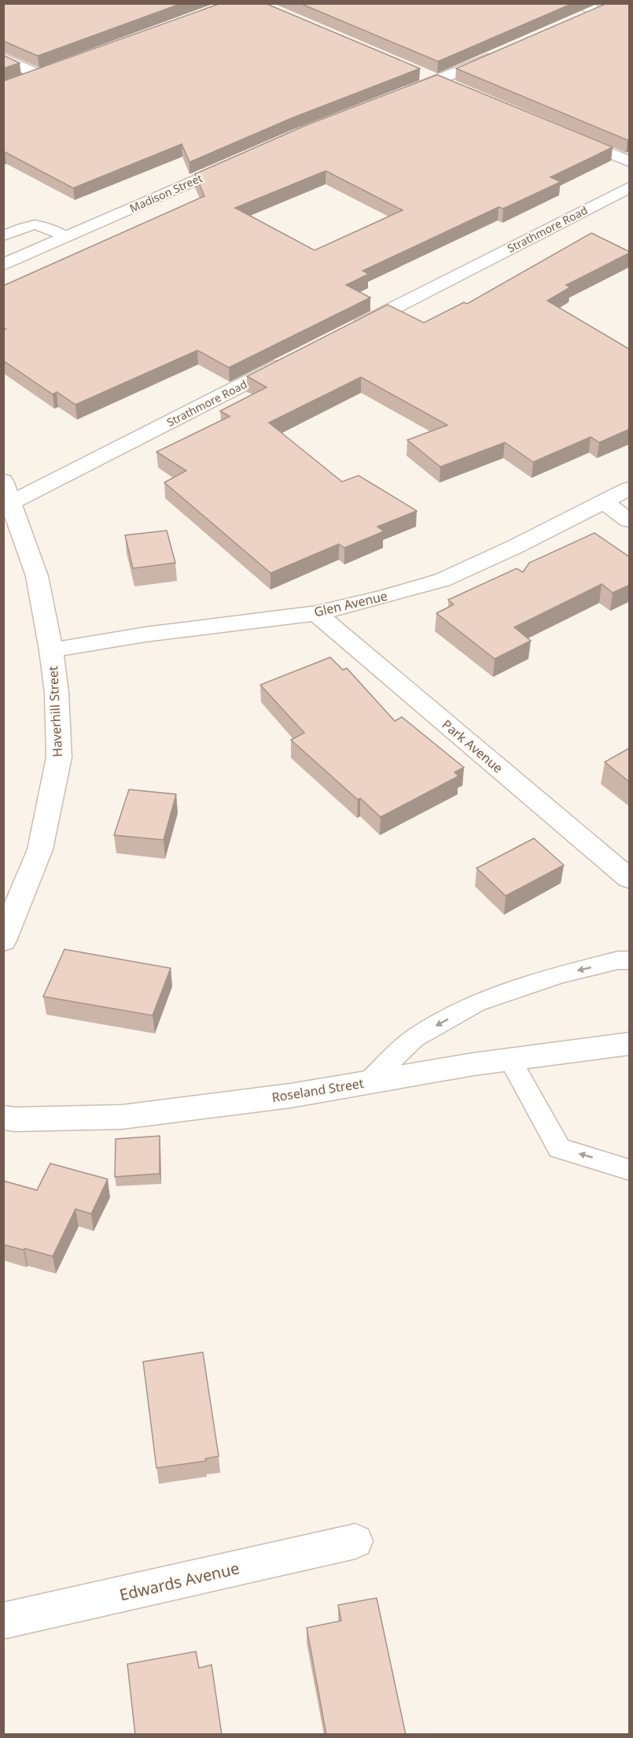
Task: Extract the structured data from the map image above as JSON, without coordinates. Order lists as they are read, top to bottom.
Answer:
{
  "streets": {
    "street": [
      "Madison Street",
      "Strathmore Road",
      "Glen Avenue",
      "Haverhill Street",
      "Park Avenue",
      "Roseland Street",
      "Edwards Avenue"
    ]
  },
  "crossings": [
    ["Strathmore Road", "Haverhill Street"],
    ["Glen Avenue", "Haverhill Street"],
    ["Glen Avenue", "Park Avenue"]
  ]
}
